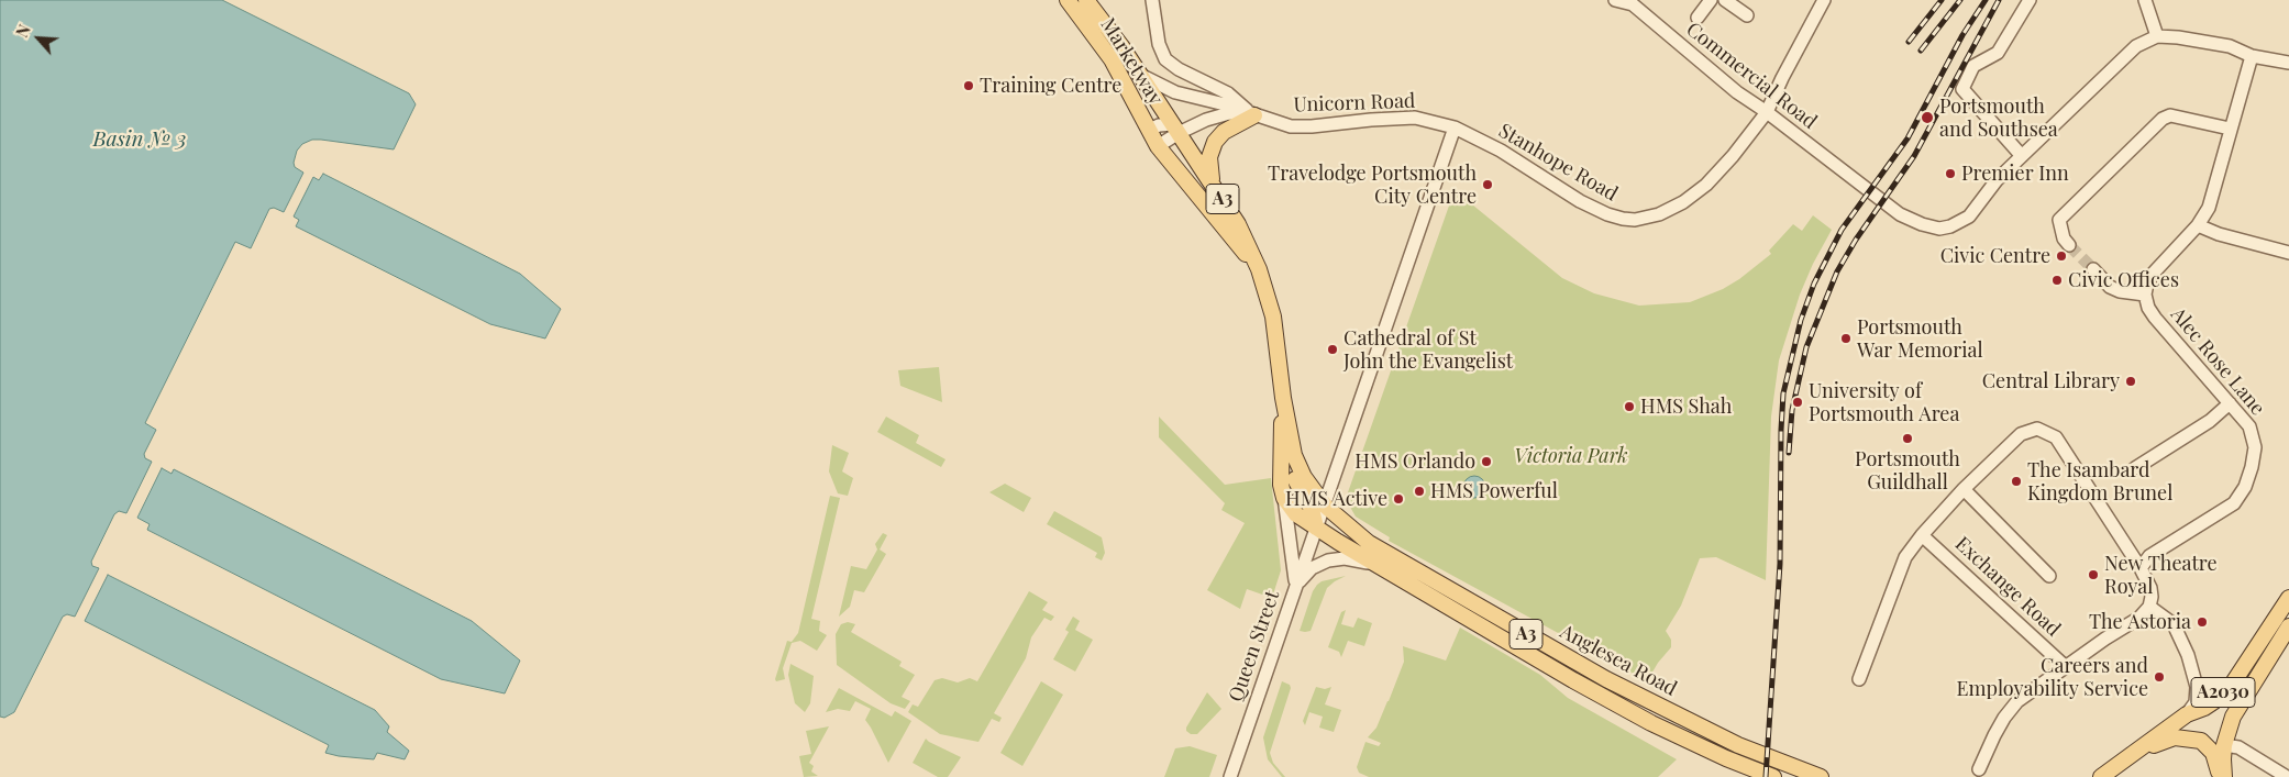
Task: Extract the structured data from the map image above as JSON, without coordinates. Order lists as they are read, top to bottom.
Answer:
{
  "streets": {
    "main road": [
      "Marketway",
      "A3",
      "Anglesea Road",
      "A2030"
    ],
    "street": [
      "Commercial Road",
      "Unicorn Road",
      "Stanhope Road",
      "Alec Rose Lane",
      "Exchange Road",
      "Queen Street"
    ]
  },
  "crossings": [
    ["Marketway", "Unicorn Road"],
    ["Marketway", "A3"],
    ["Commercial Road", "Stanhope Road"],
    ["Unicorn Road", "Stanhope Road"],
    ["Unicorn Road", "A3"],
    ["Unicorn Road", "Queen Street"],
    ["Stanhope Road", "Queen Street"],
    ["A3", "Queen Street"],
    ["A3", "Anglesea Road"],
    ["Queen Street", "Anglesea Road"]
  ],
  "water": ["Basin № 3"],
  "parks": ["Victoria Park"],
  "places": [
    "Training Centre",
    "Portsmouth and Southsea",
    "Premier Inn",
    "Travelodge Portsmouth City Centre",
    "Civic Centre",
    "Civic Offices",
    "Portsmouth War Memorial",
    "Cathedral of St John the Evangelist",
    "Central Library",
    "University of Portsmouth Area",
    "HMS Shah",
    "Portsmouth Guildhall",
    "HMS Orlando",
    "The Isambard Kingdom Brunel",
    "HMS Powerful",
    "HMS Active",
    "New Theatre Royal",
    "The Astoria",
    "Careers and Employability Service"
  ],
  "north": "top left"
}
